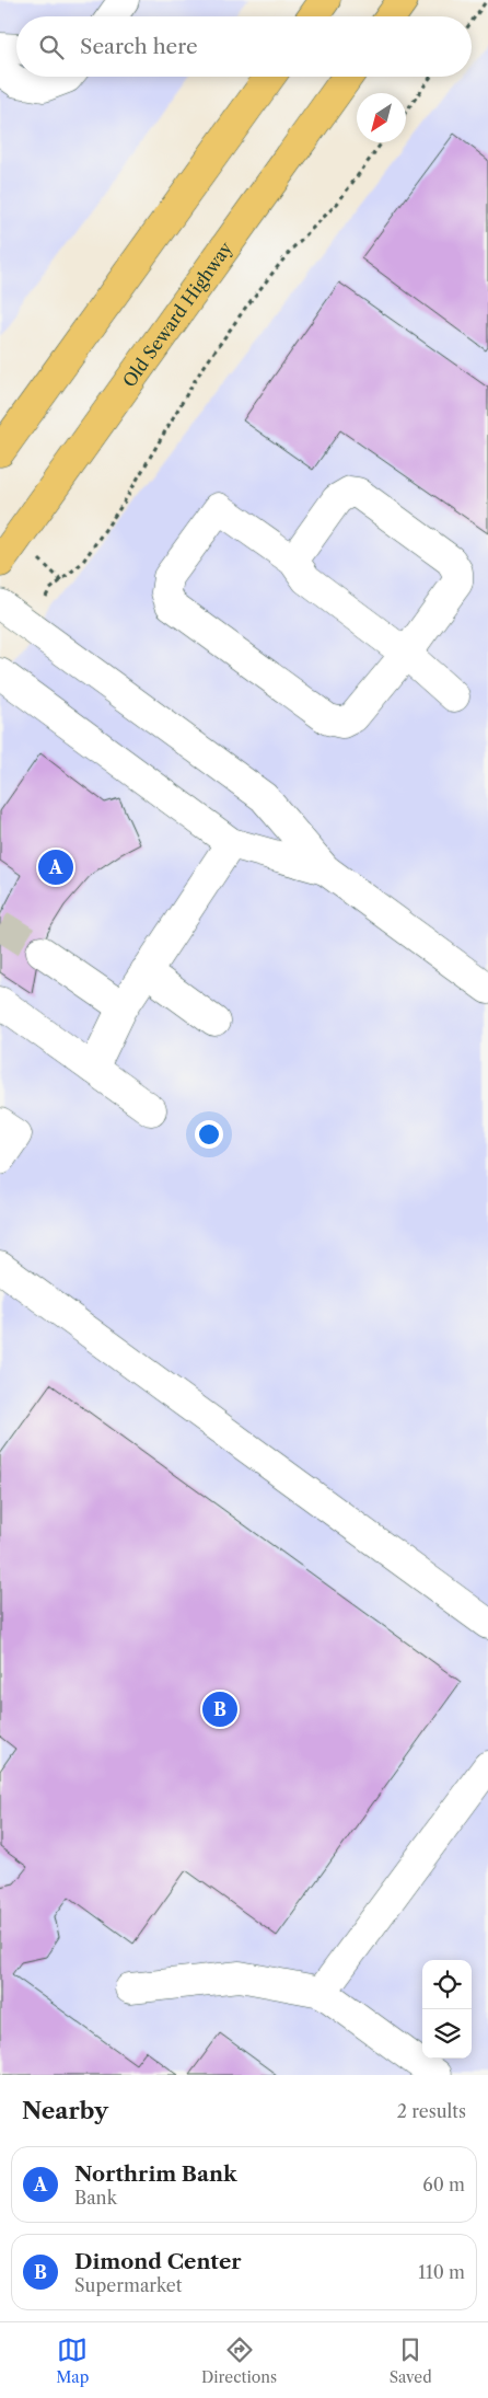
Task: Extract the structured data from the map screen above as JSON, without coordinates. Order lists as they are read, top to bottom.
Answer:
{
  "streets": {
    "main road": ["Old Seward Highway"]
  },
  "north": "bottom left",
  "page": {
    "search": "Search here",
    "pins": ["A", "B"],
    "heading": ["Nearby", "2 results"],
    "list": [
      {
        "mark": "A",
        "name": "Northrim Bank",
        "note": "Bank",
        "value": "60 m"
      },
      {
        "mark": "B",
        "name": "Dimond Center",
        "note": "Supermarket",
        "value": "110 m"
      }
    ],
    "nav": ["Map", "Directions", "Saved"]
  }
}
